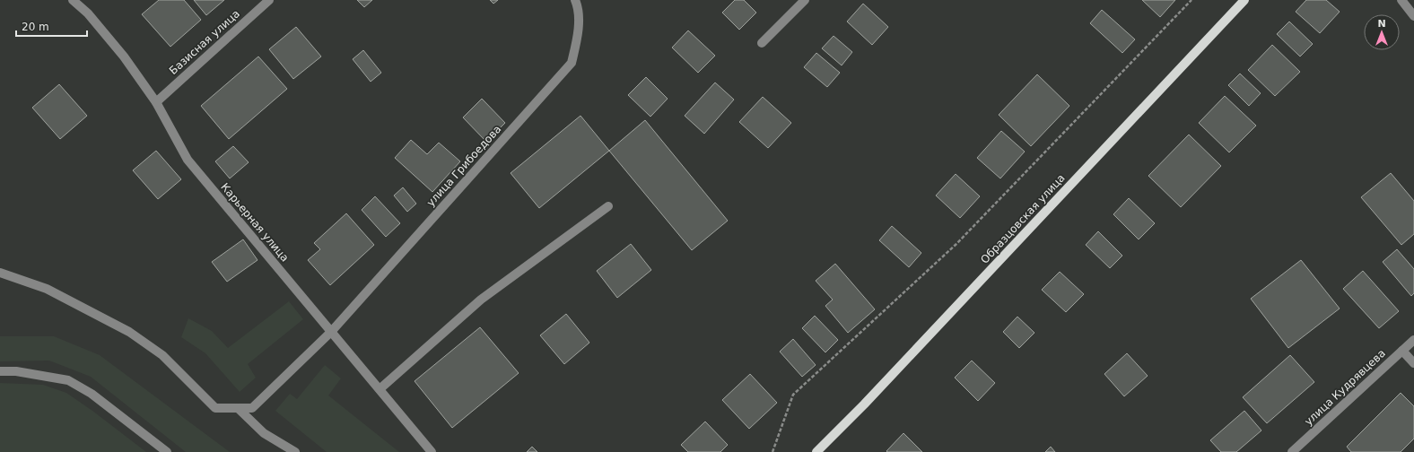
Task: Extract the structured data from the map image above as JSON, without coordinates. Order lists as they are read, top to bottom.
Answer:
{
  "streets": {
    "main road": ["Образцовская улица"],
    "street": [
      "Базисная улица",
      "улица Грибоедова",
      "Карьерная улица",
      "улица Кудрявцева"
    ]
  },
  "crossings": [
    ["Базисная улица", "Карьерная улица"],
    ["улица Грибоедова", "Карьерная улица"]
  ],
  "scale_bar": "20 m",
  "north": "top"
}
